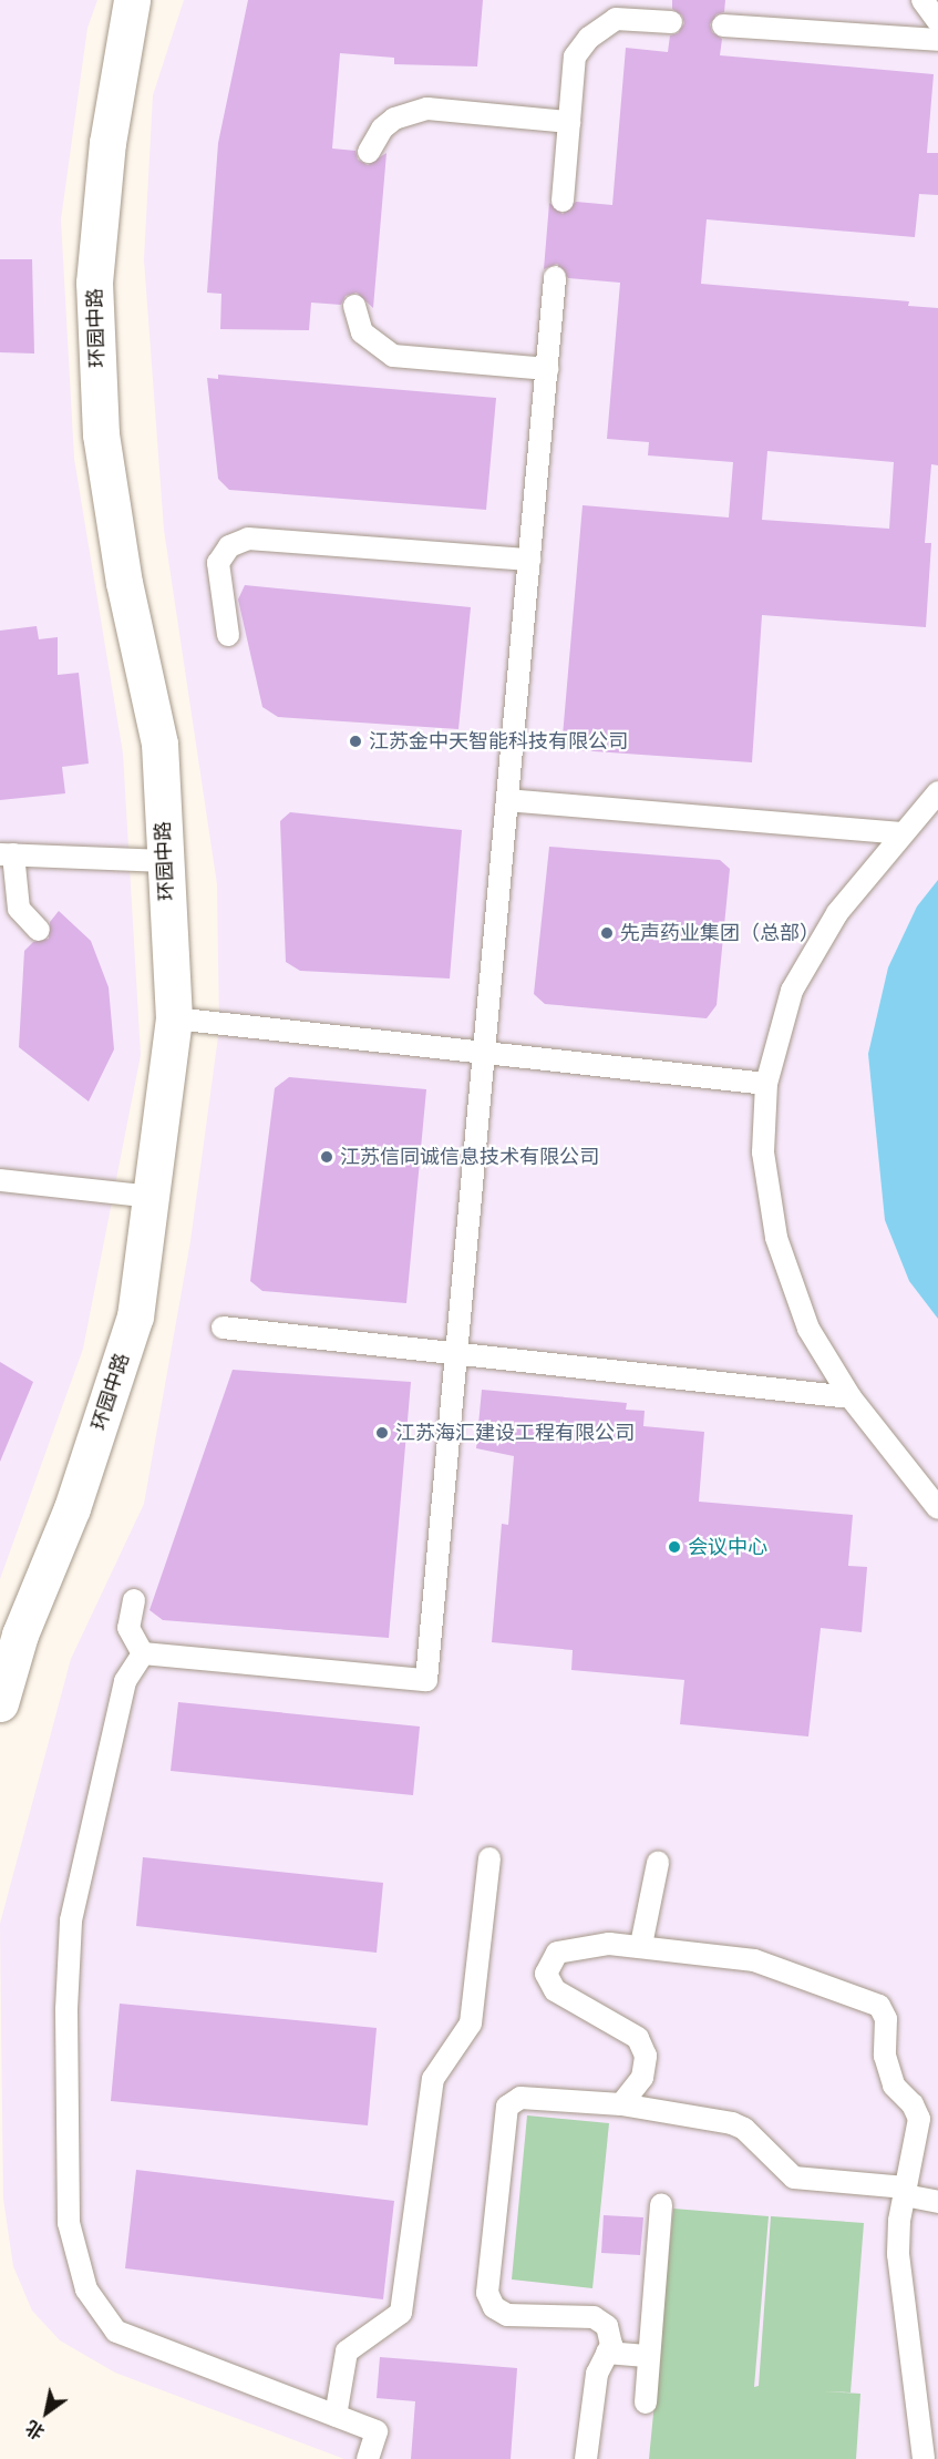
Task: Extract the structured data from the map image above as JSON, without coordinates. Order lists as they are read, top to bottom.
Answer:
{
  "streets": {
    "street": ["环园中路"]
  },
  "places": [
    "江苏金中天智能科技有限公司",
    "先声药业集团（总部）",
    "江苏信同诚信息技术有限公司",
    "江苏海汇建设工程有限公司",
    "会议中心"
  ],
  "north": "bottom left"
}
